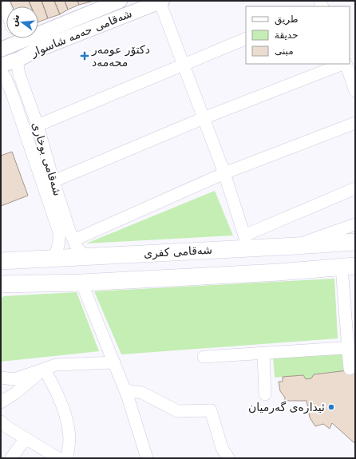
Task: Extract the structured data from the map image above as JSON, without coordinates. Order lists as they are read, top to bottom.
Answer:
{
  "streets": {
    "highway": ["شەقامی کفری"],
    "main road": ["شەقامی حەمە شاسوار"],
    "street": ["شەقامی بوخاری"]
  },
  "crossings": [
    ["شەقامی حەمە شاسوار", "شەقامی بوخاری"],
    ["شەقامی بوخاری", "شەقامی کفری"]
  ],
  "places": {
    "health": ["دکتۆر عومەر محەمەد"],
    "other": ["ئیدارەی گەرمیان"]
  },
  "legend": ["طريق", "حديقة", "مبنى"],
  "north": "left"
}
